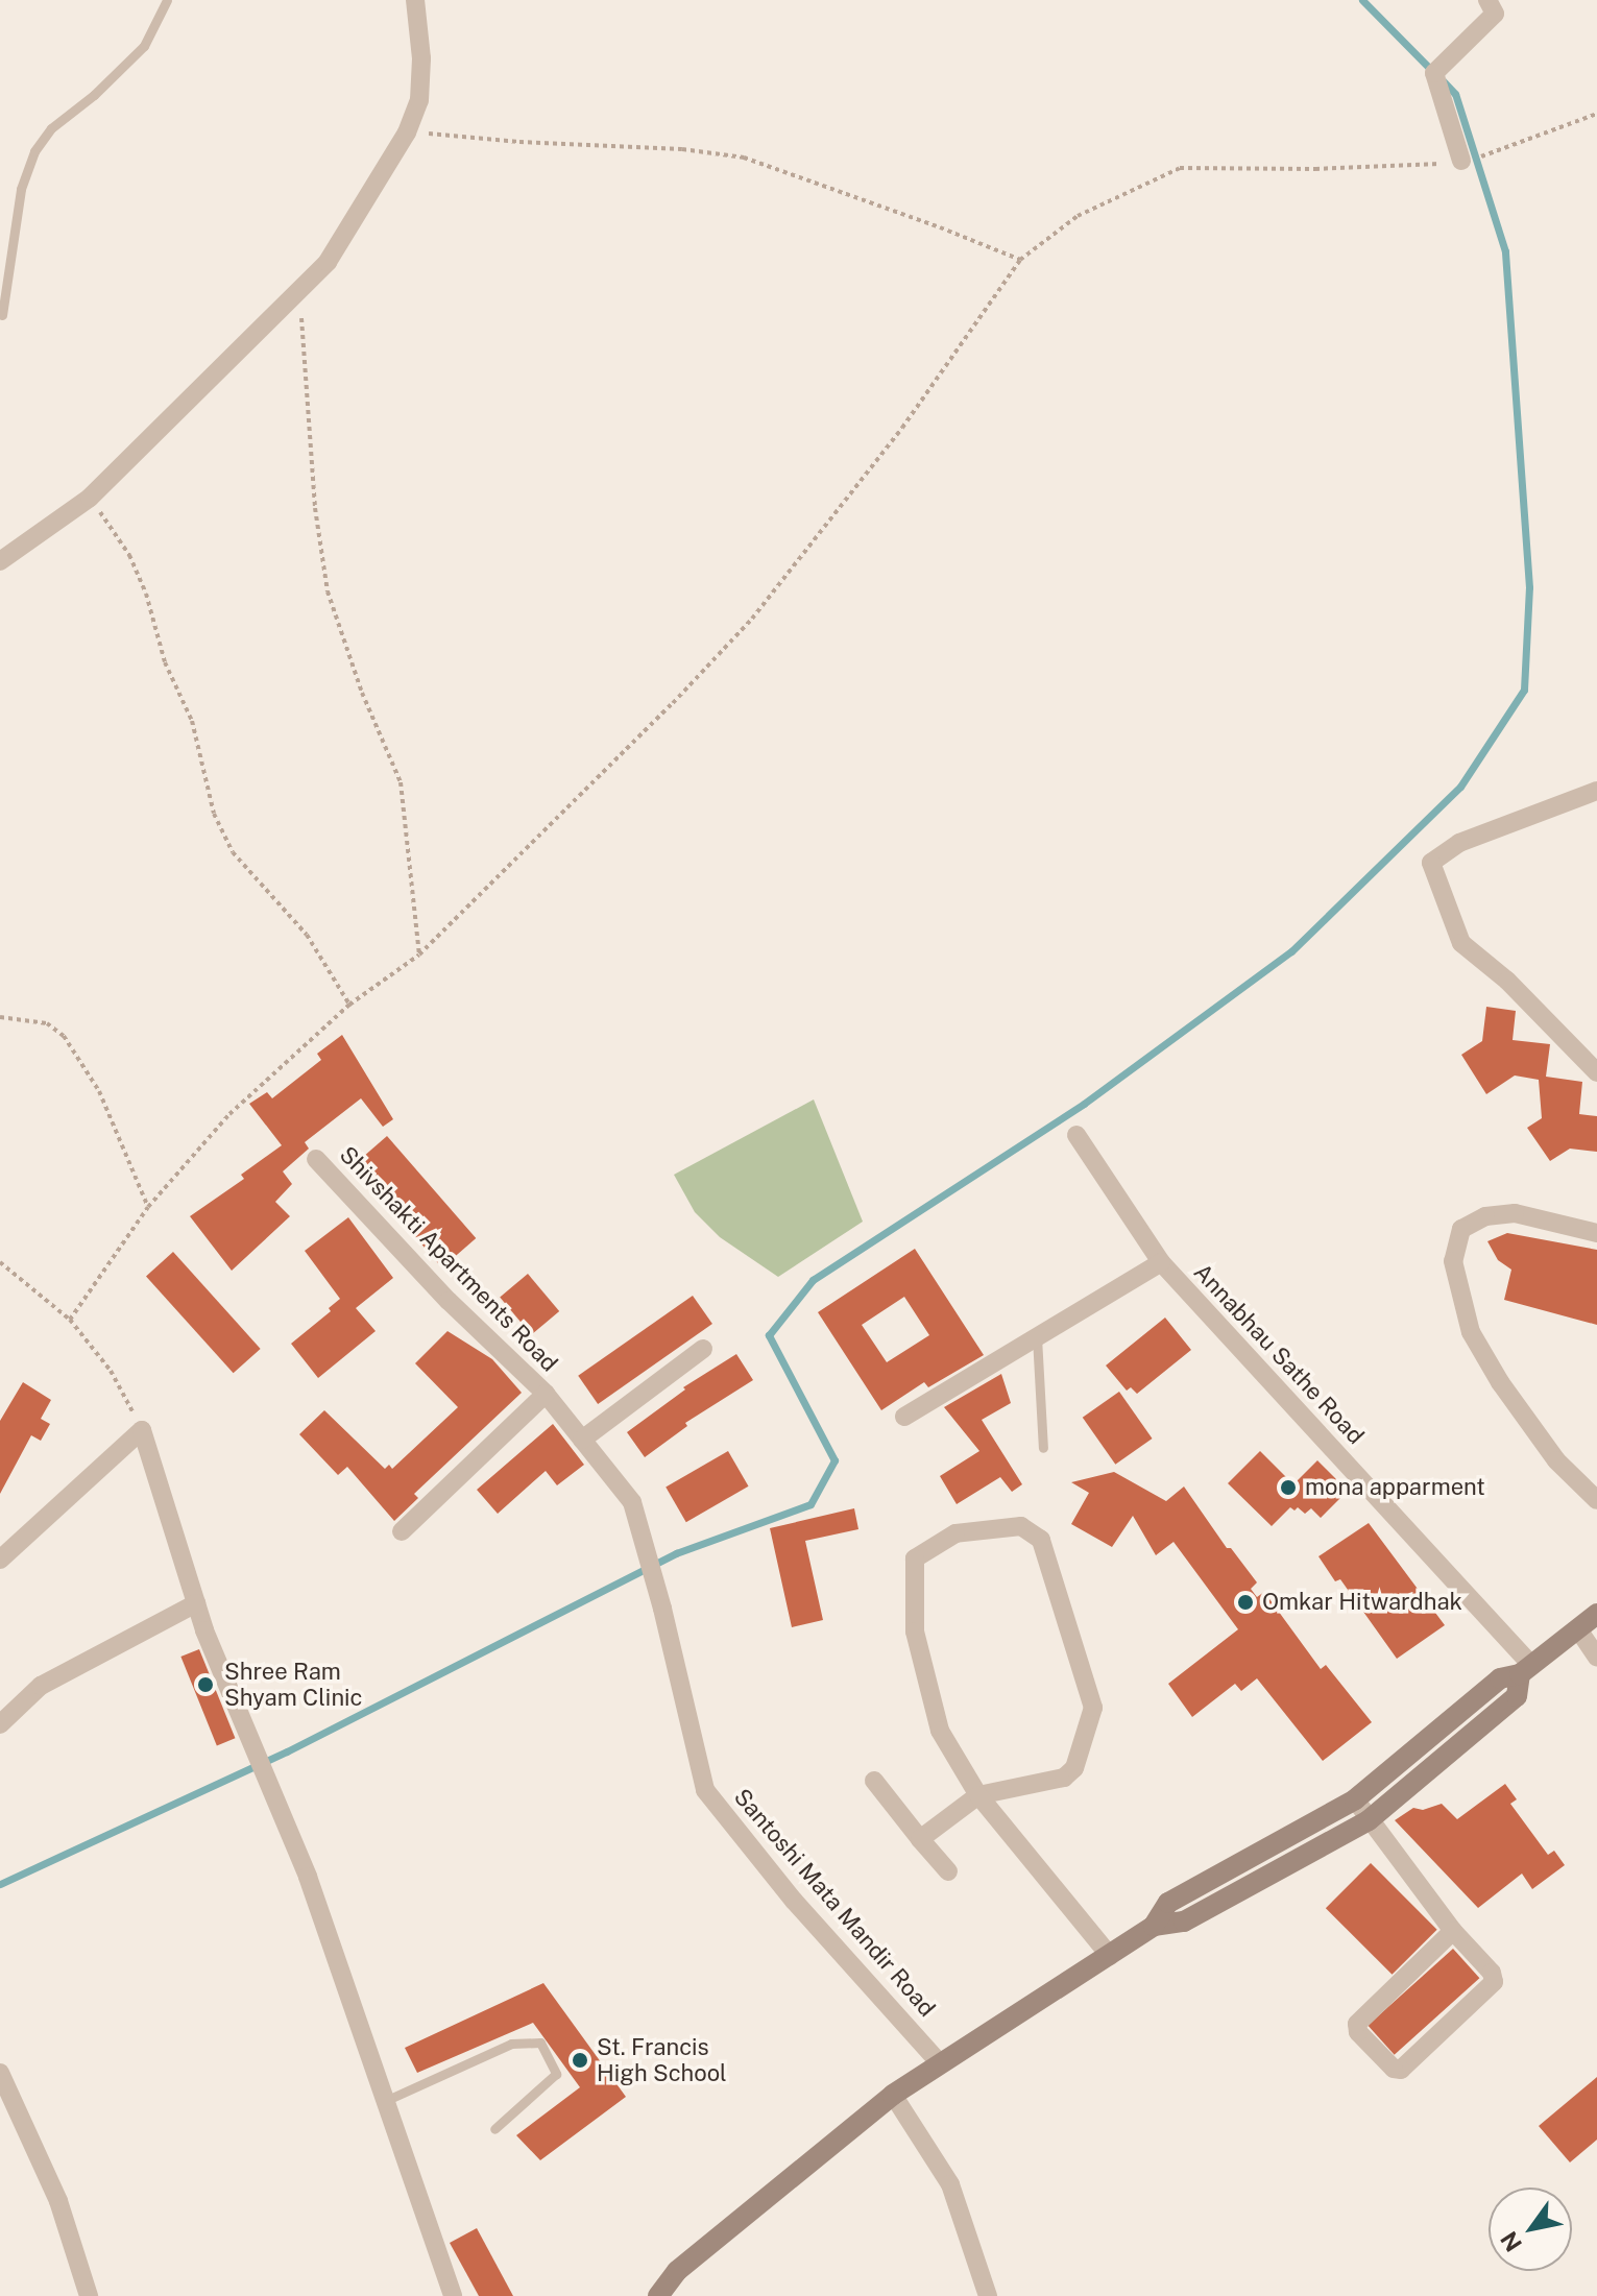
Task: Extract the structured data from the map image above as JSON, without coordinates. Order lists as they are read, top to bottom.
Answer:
{
  "streets": {
    "street": ["Shivshakti Apartments Road", "Annabhau Sathe Road", "Santoshi Mata Mandir Road"]
  },
  "crossings": [
    ["Shivshakti Apartments Road", "Santoshi Mata Mandir Road"]
  ],
  "places": [
    "mona apparment",
    "Omkar Hitwardhak",
    "Shree Ram Shyam Clinic",
    "St. Francis High School"
  ],
  "north": "bottom left"
}
